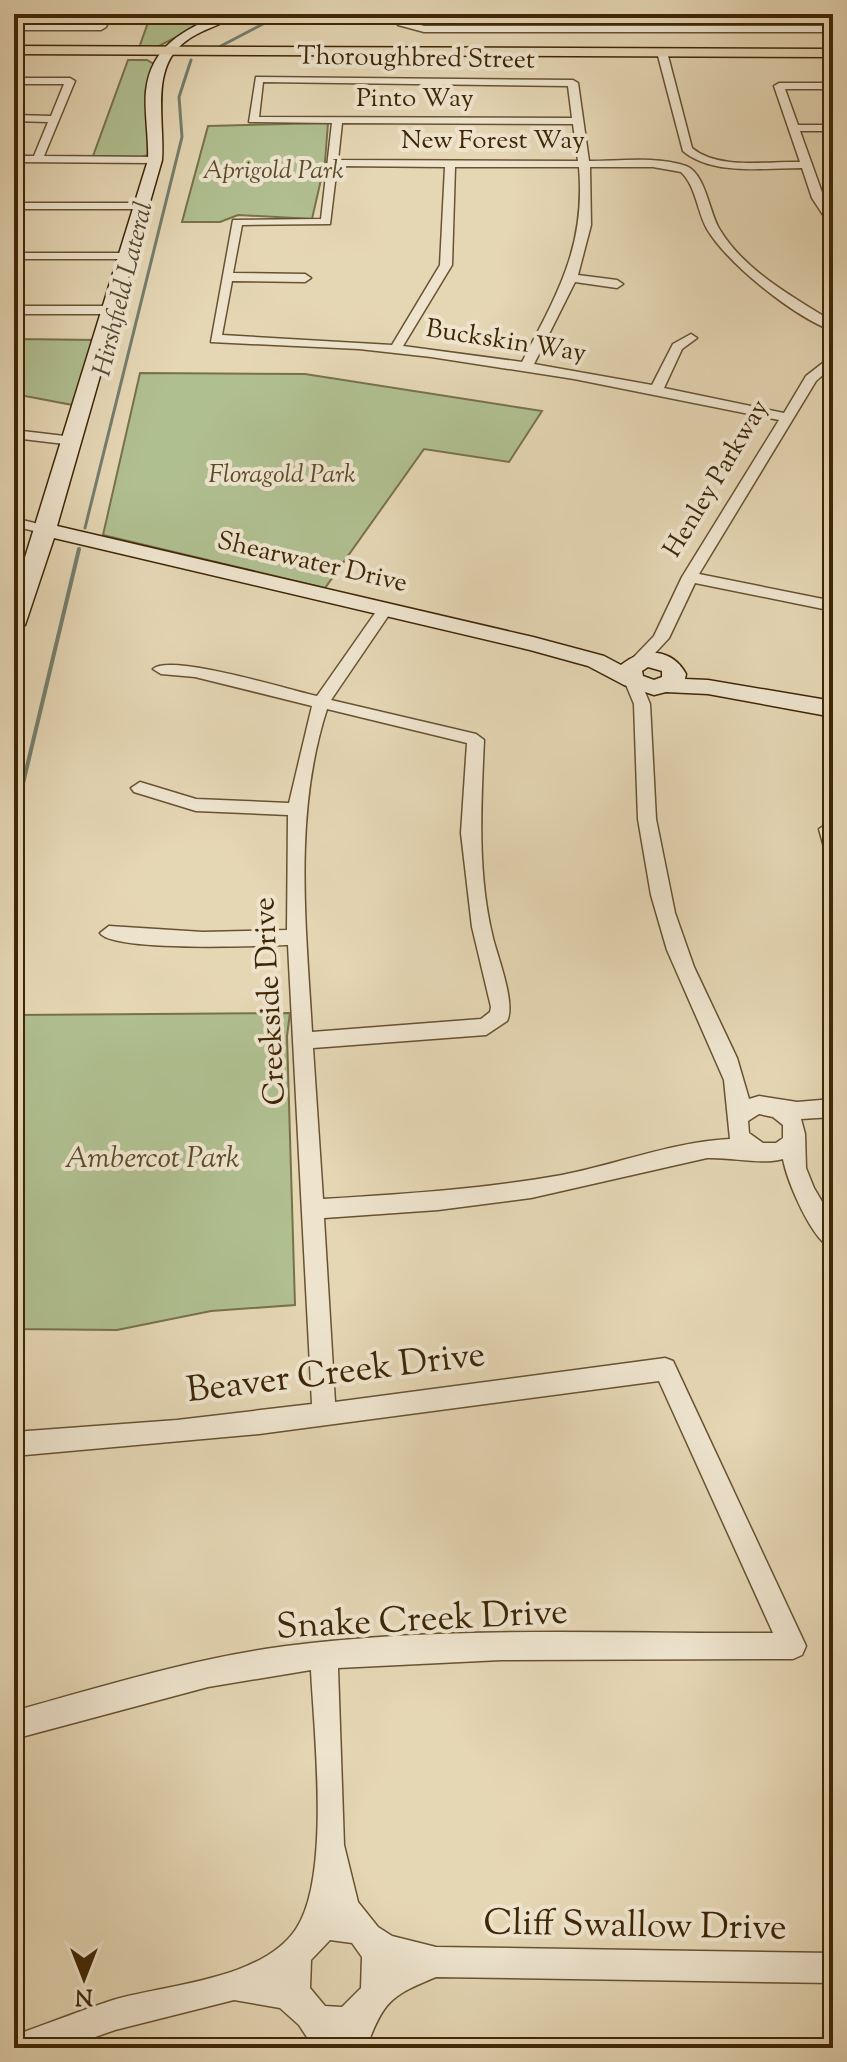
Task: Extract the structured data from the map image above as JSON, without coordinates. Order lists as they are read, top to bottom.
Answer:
{
  "streets": {
    "street": [
      "Thoroughbred Street",
      "Pinto Way",
      "New Forest Way",
      "Buckskin Way",
      "Henley Parkway",
      "Shearwater Drive",
      "Creekside Drive",
      "Beaver Creek Drive",
      "Snake Creek Drive",
      "Cliff Swallow Drive"
    ]
  },
  "crossings": [
    ["Thoroughbred Street", "Pinto Way"],
    ["Buckskin Way", "Henley Parkway"],
    ["Henley Parkway", "Shearwater Drive"],
    ["Shearwater Drive", "Creekside Drive"],
    ["Creekside Drive", "Beaver Creek Drive"],
    ["Beaver Creek Drive", "Snake Creek Drive"]
  ],
  "water": ["Hirshfield Lateral"],
  "parks": ["Aprigold Park", "Floragold Park", "Ambercot Park"],
  "north": "bottom"
}
